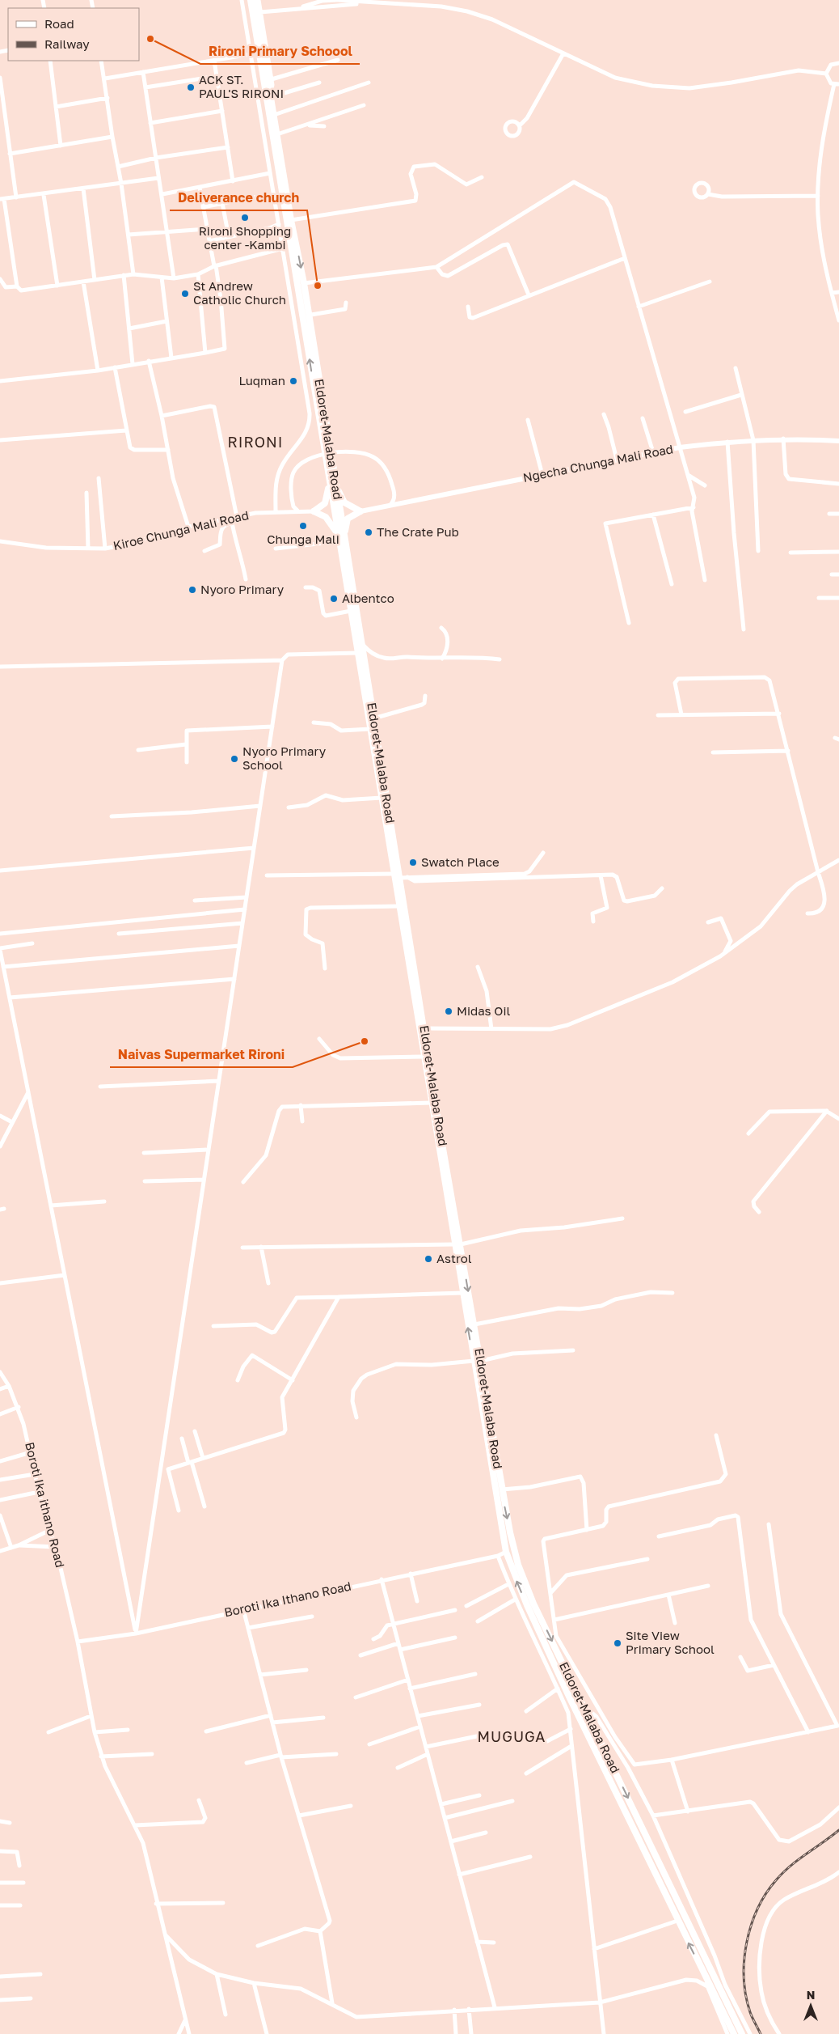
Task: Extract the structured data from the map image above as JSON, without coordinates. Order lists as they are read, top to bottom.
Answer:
{
  "streets": {
    "highway": ["Eldoret-Malaba Road"],
    "main road": ["Ngecha Chunga Mali Road"],
    "street": ["Kiroe Chunga Mali Road", "Boroti Ika ithano Road", "Boroti Ika Ithano Road"]
  },
  "crossings": [
    ["Eldoret-Malaba Road", "Boroti Ika Ithano Road"],
    ["Boroti Ika ithano Road", "Boroti Ika Ithano Road"]
  ],
  "districts": ["RIRONI", "MUGUGA"],
  "places": [
    "Rironi Primary Schoool",
    "ACK ST. PAUL'S RIRONI",
    "Rironi Shopping center -Kambi",
    "Deliverance church",
    "St Andrew Catholic Church",
    "Luqman",
    "Chunga Mali",
    "The Crate Pub",
    "Nyoro Primary",
    "Albentco",
    "Nyoro Primary School",
    "Swatch Place",
    "Midas Oil",
    "Naivas Supermarket Rironi",
    "Astrol",
    "Site View Primary School"
  ],
  "legend": ["Road", "Railway"],
  "north": "top"
}
